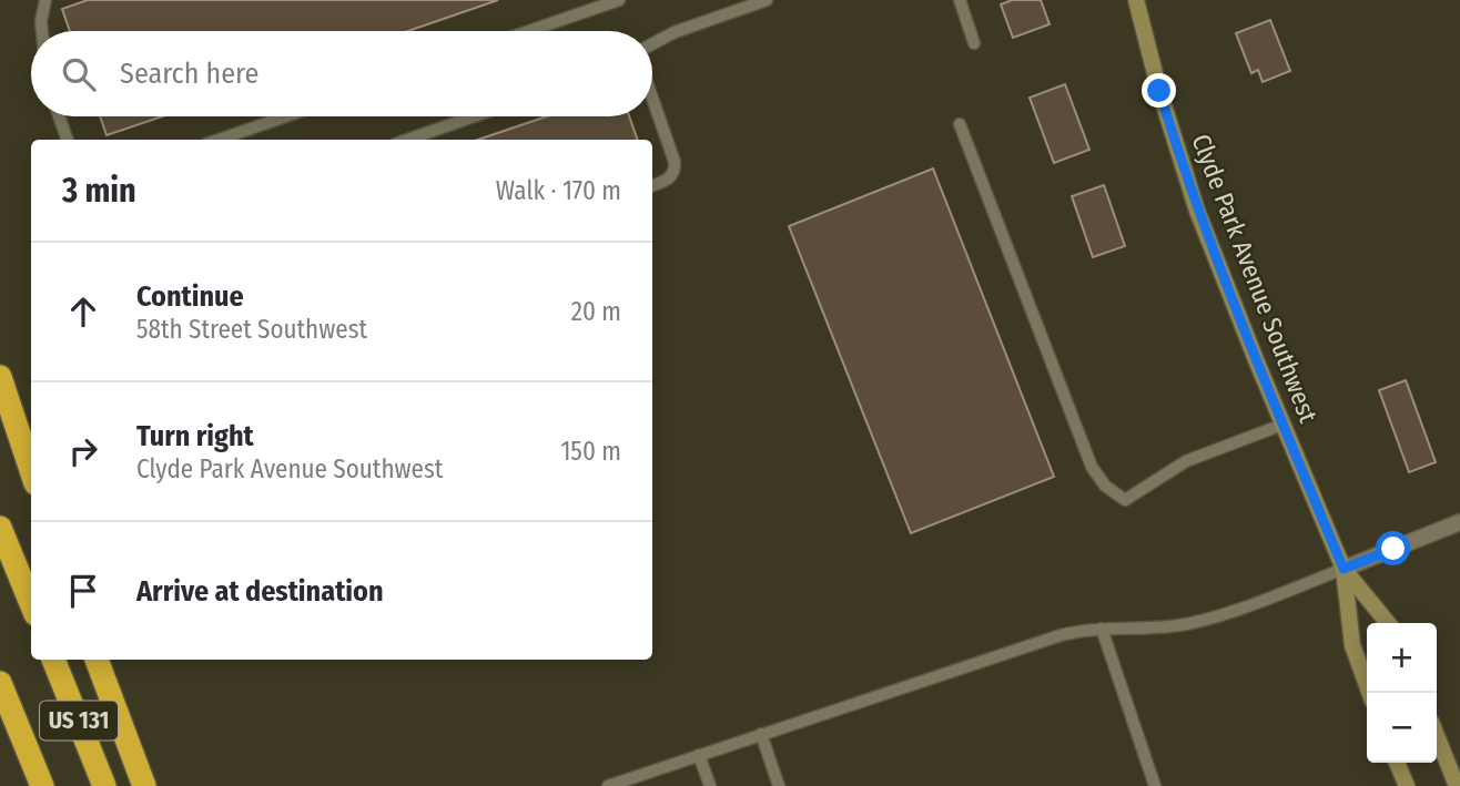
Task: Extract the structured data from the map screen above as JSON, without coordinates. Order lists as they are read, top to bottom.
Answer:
{
  "streets": {
    "highway": ["US 131"],
    "main road": ["Clyde Park Avenue Southwest"]
  },
  "page": {
    "search": "Search here",
    "heading": ["3 min", "Walk · 170 m"],
    "list": [
      ["Continue", "58th Street Southwest", "20 m"],
      ["Turn right", "Clyde Park Avenue Southwest", "150 m"],
      "Arrive at destination"
    ],
    "map_buttons": ["+", "−"]
  }
}
